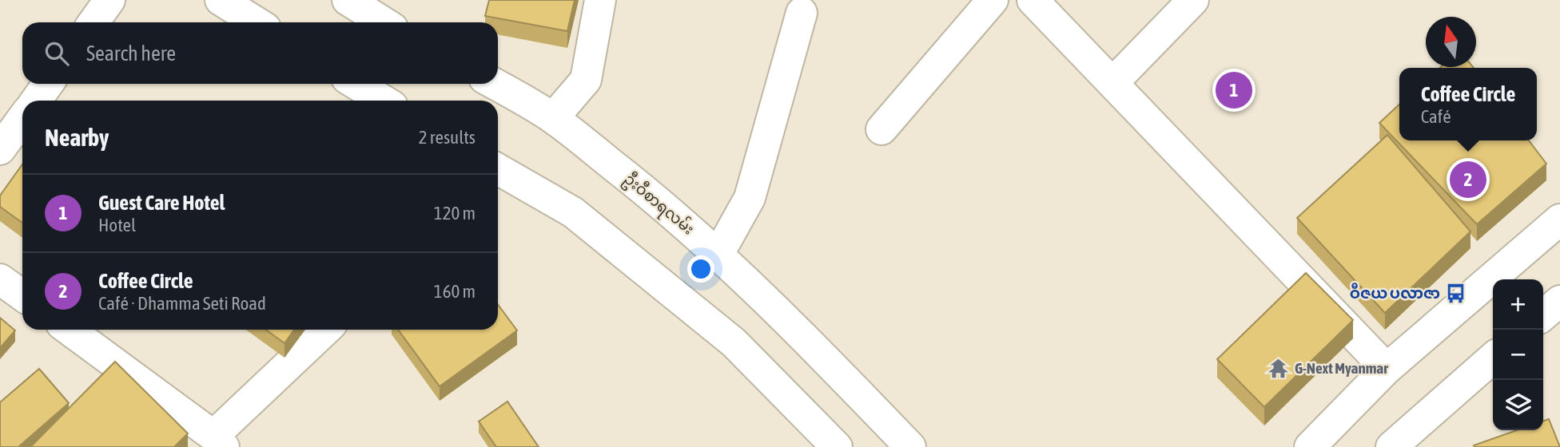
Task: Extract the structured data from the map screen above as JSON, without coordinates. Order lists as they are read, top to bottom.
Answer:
{
  "streets": {
    "street": ["ဦးဝီစာရလမ်း"]
  },
  "places": {
    "bus stop": ["ဝီဇယ ပလာဇာ"],
    "temple": ["G-Next Myanmar"]
  },
  "north": "top",
  "page": {
    "search": "Search here",
    "popup": ["Coffee Circle", "Café"],
    "pins": ["1", "2"],
    "heading": ["Nearby", "2 results"],
    "list": [
      {
        "mark": "1",
        "name": "Guest Care Hotel",
        "note": "Hotel",
        "value": "120 m"
      },
      {
        "mark": "2",
        "name": "Coffee Circle",
        "note": "Café · Dhamma Seti Road",
        "value": "160 m"
      }
    ],
    "map_buttons": ["+", "−"]
  }
}
